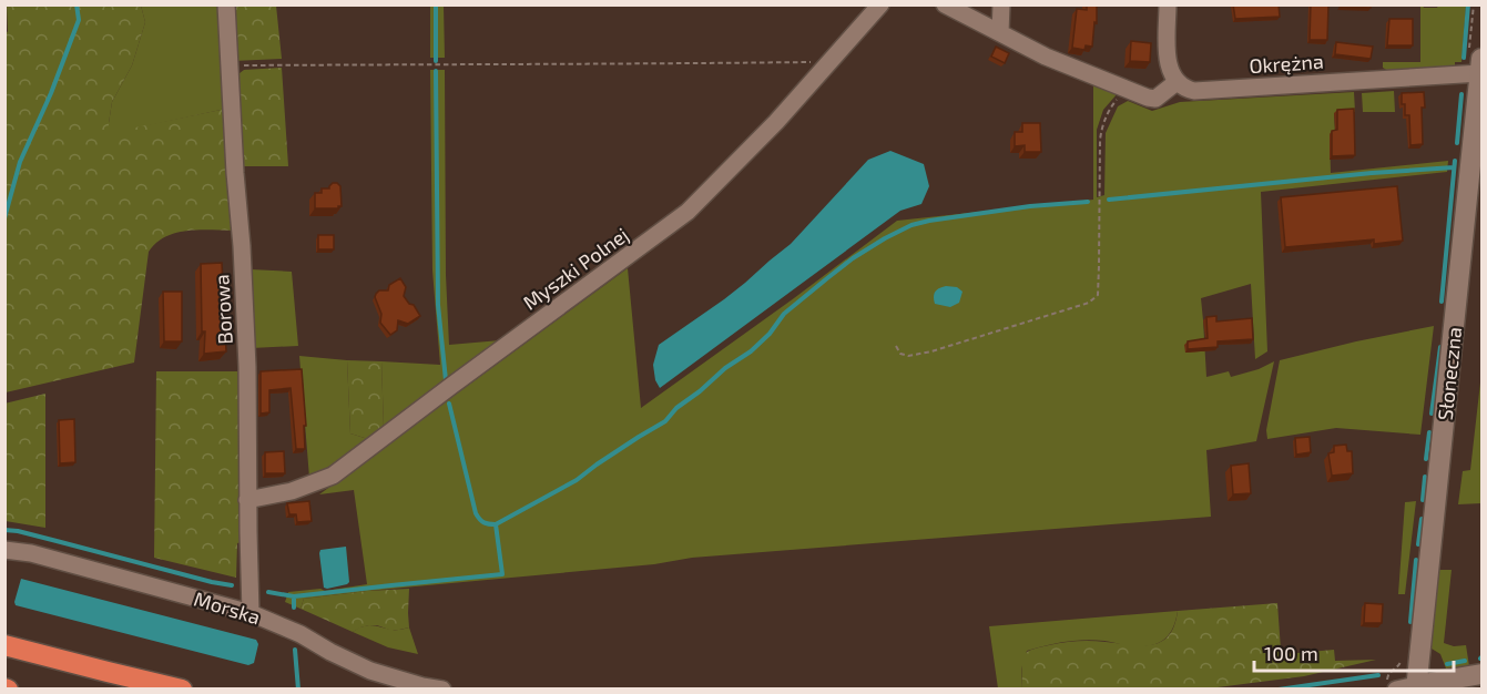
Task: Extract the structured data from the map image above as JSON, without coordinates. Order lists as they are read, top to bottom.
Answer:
{
  "streets": {
    "main road": ["Słoneczna"],
    "street": [
      "Okrężna",
      "Myszki Polnej",
      "Borowa",
      "Morska"
    ]
  },
  "crossings": [
    ["Okrężna", "Słoneczna"],
    ["Myszki Polnej", "Borowa"],
    ["Borowa", "Morska"]
  ],
  "scale_bar": "100 m"
}
